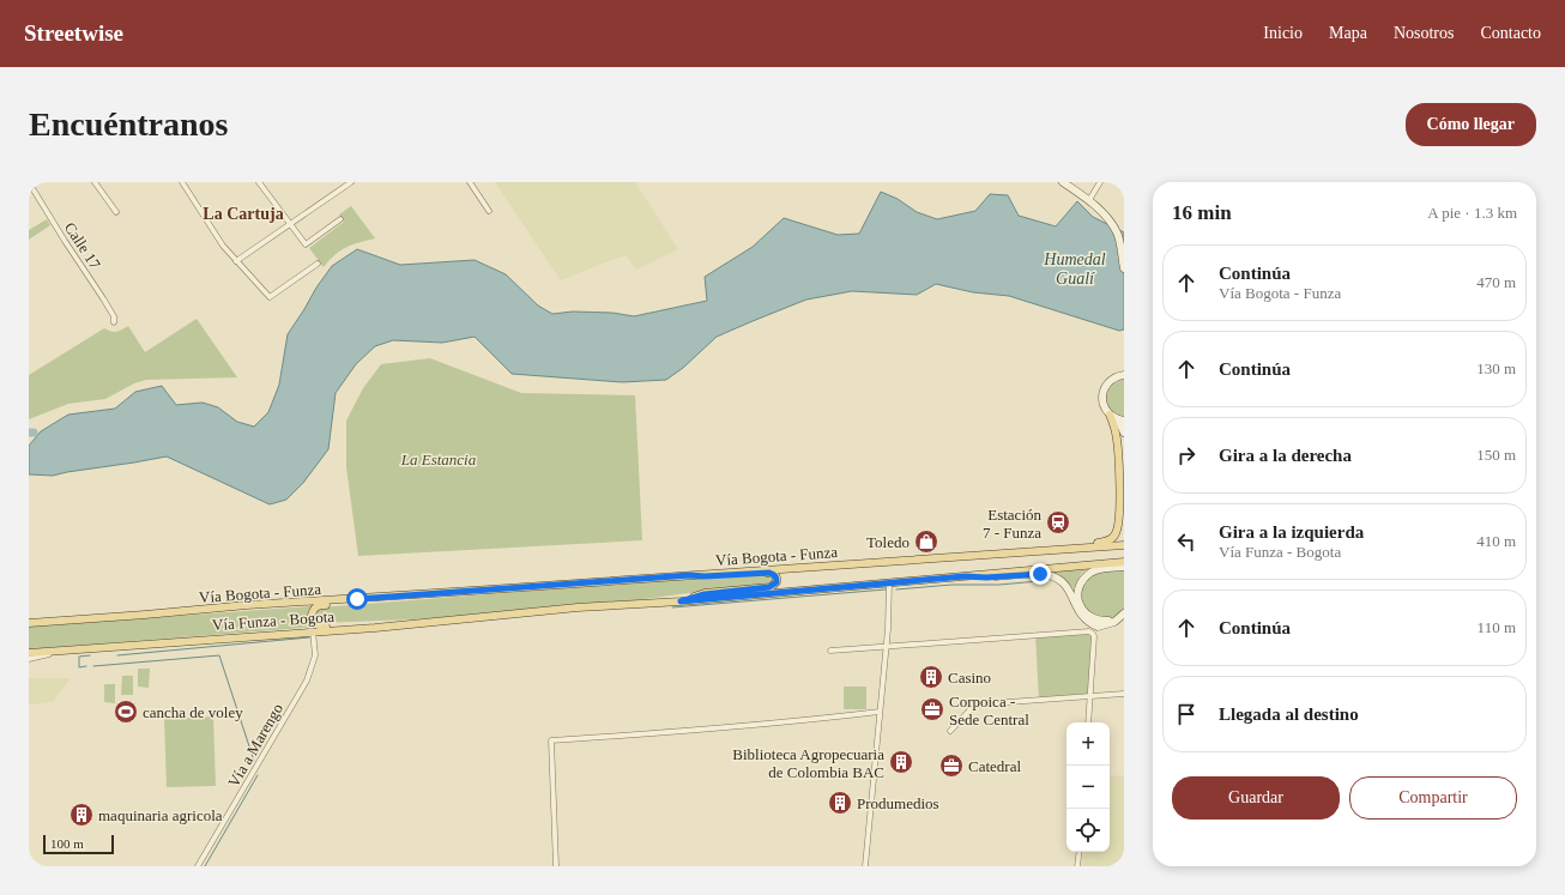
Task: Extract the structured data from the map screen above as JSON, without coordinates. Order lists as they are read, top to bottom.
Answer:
{
  "streets": {
    "main road": ["Vía Bogota - Funza", "Vía Funza - Bogota"],
    "street": ["Calle 17", "Vía a Marengo"]
  },
  "crossings": [
    ["Vía Funza - Bogota", "Vía a Marengo"]
  ],
  "districts": ["La Cartuja"],
  "water": ["Humedal Gualí"],
  "parks": ["La Estancia"],
  "places": {
    "station": ["Estación 7 - Funza"],
    "shop": ["Toledo"],
    "building": [
      "Casino",
      "Biblioteca Agropecuaria de Colombia BAC",
      "Produmedios",
      "maquinaria agricola"
    ],
    "office": ["Corpoica - Sede Central", "Catedral"],
    "sports": ["cancha de voley"]
  },
  "scale_bar": "100 m",
  "page": {
    "header": "Streetwise",
    "nav": [
      "Inicio",
      "Mapa",
      "Nosotros",
      "Contacto"
    ],
    "buttons": [
      "Cómo llegar",
      ["Guardar", "Compartir"]
    ],
    "title": "Encuéntranos",
    "heading": ["16 min", "A pie · 1.3 km"],
    "list": [
      ["Continúa", "Vía Bogota - Funza", "470 m"],
      ["Continúa", "130 m"],
      ["Gira a la derecha", "150 m"],
      ["Gira a la izquierda", "Vía Funza - Bogota", "410 m"],
      ["Continúa", "110 m"],
      "Llegada al destino"
    ],
    "map_buttons": ["+", "−"],
    "scale": "100 m"
  }
}
